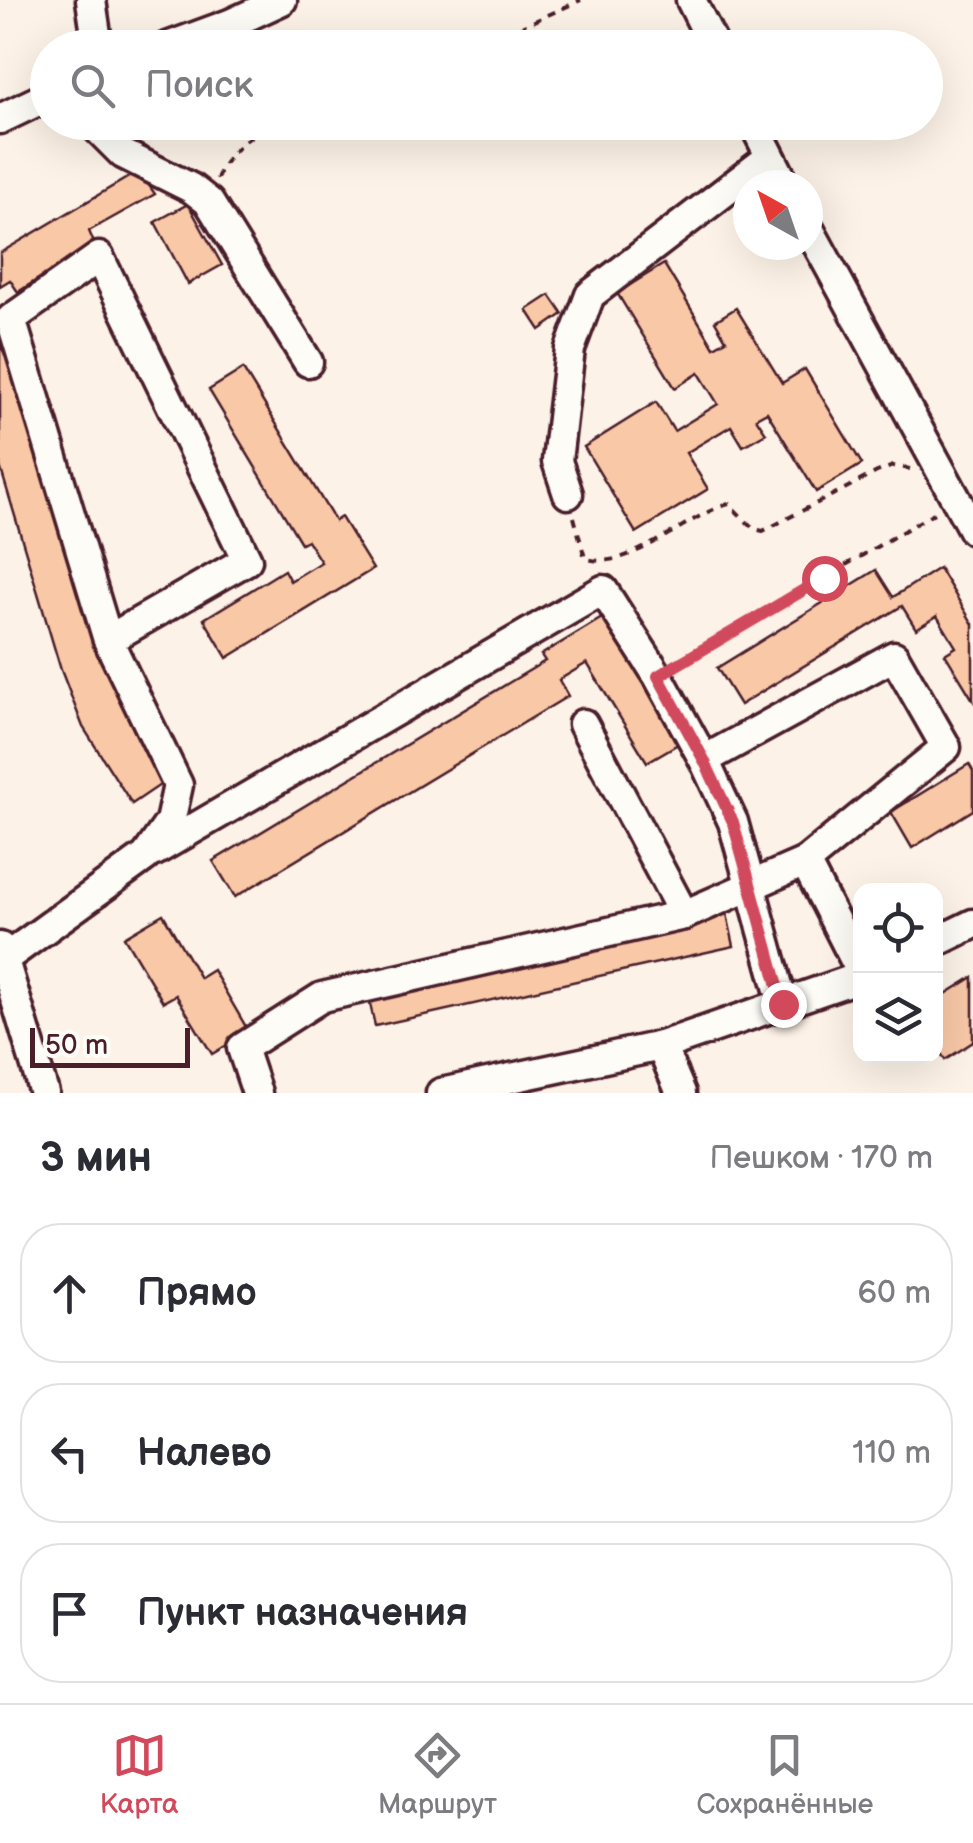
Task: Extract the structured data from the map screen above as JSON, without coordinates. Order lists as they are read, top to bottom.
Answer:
{
  "scale_bar": "50 m",
  "north": "top left",
  "page": {
    "search": "Поиск",
    "scale": "50 m",
    "heading": ["3 мин", "Пешком · 170 m"],
    "list": [
      ["Прямо", "60 m"],
      ["Налево", "110 m"],
      "Пункт назначения"
    ],
    "nav": ["Карта", "Маршрут", "Сохранённые"]
  }
}
